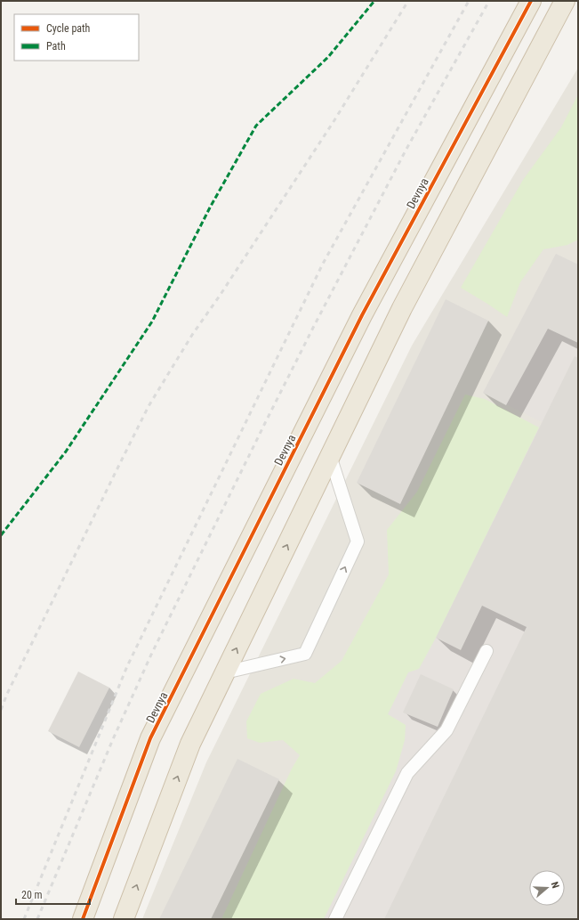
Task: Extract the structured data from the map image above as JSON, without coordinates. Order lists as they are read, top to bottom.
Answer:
{
  "streets": {
    "highway": ["Devnya"]
  },
  "legend": ["Cycle path", "Path"],
  "scale_bar": "20 m",
  "north": "right"
}
